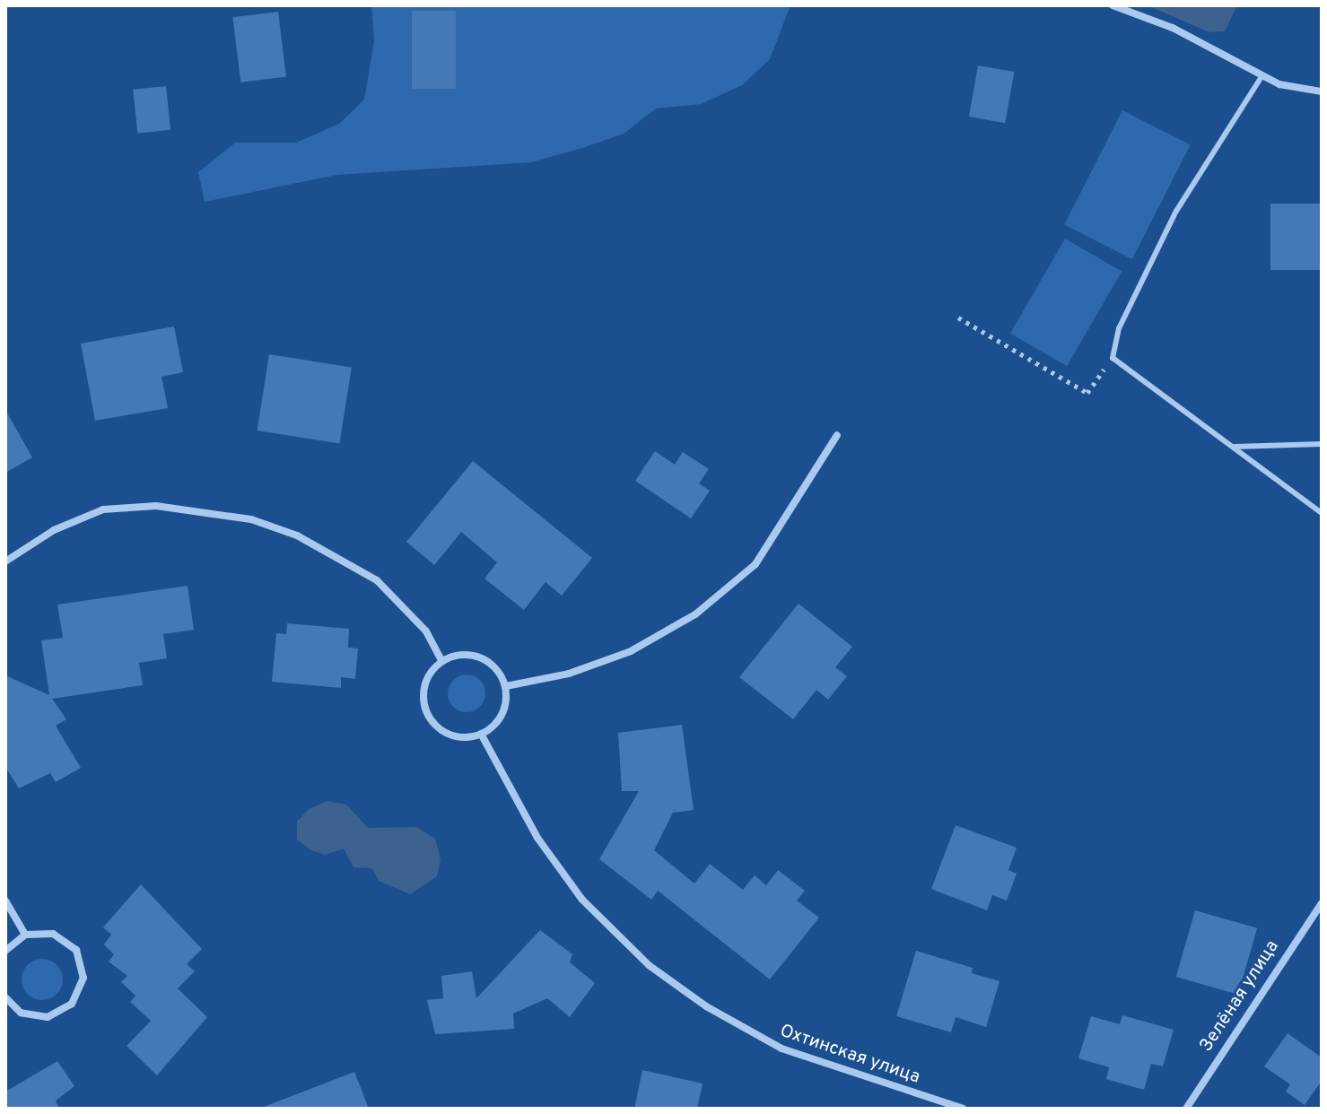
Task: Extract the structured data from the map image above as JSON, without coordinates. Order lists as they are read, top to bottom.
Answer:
{
  "streets": {
    "street": ["Зелёная улица", "Охтинская улица"]
  }
}
